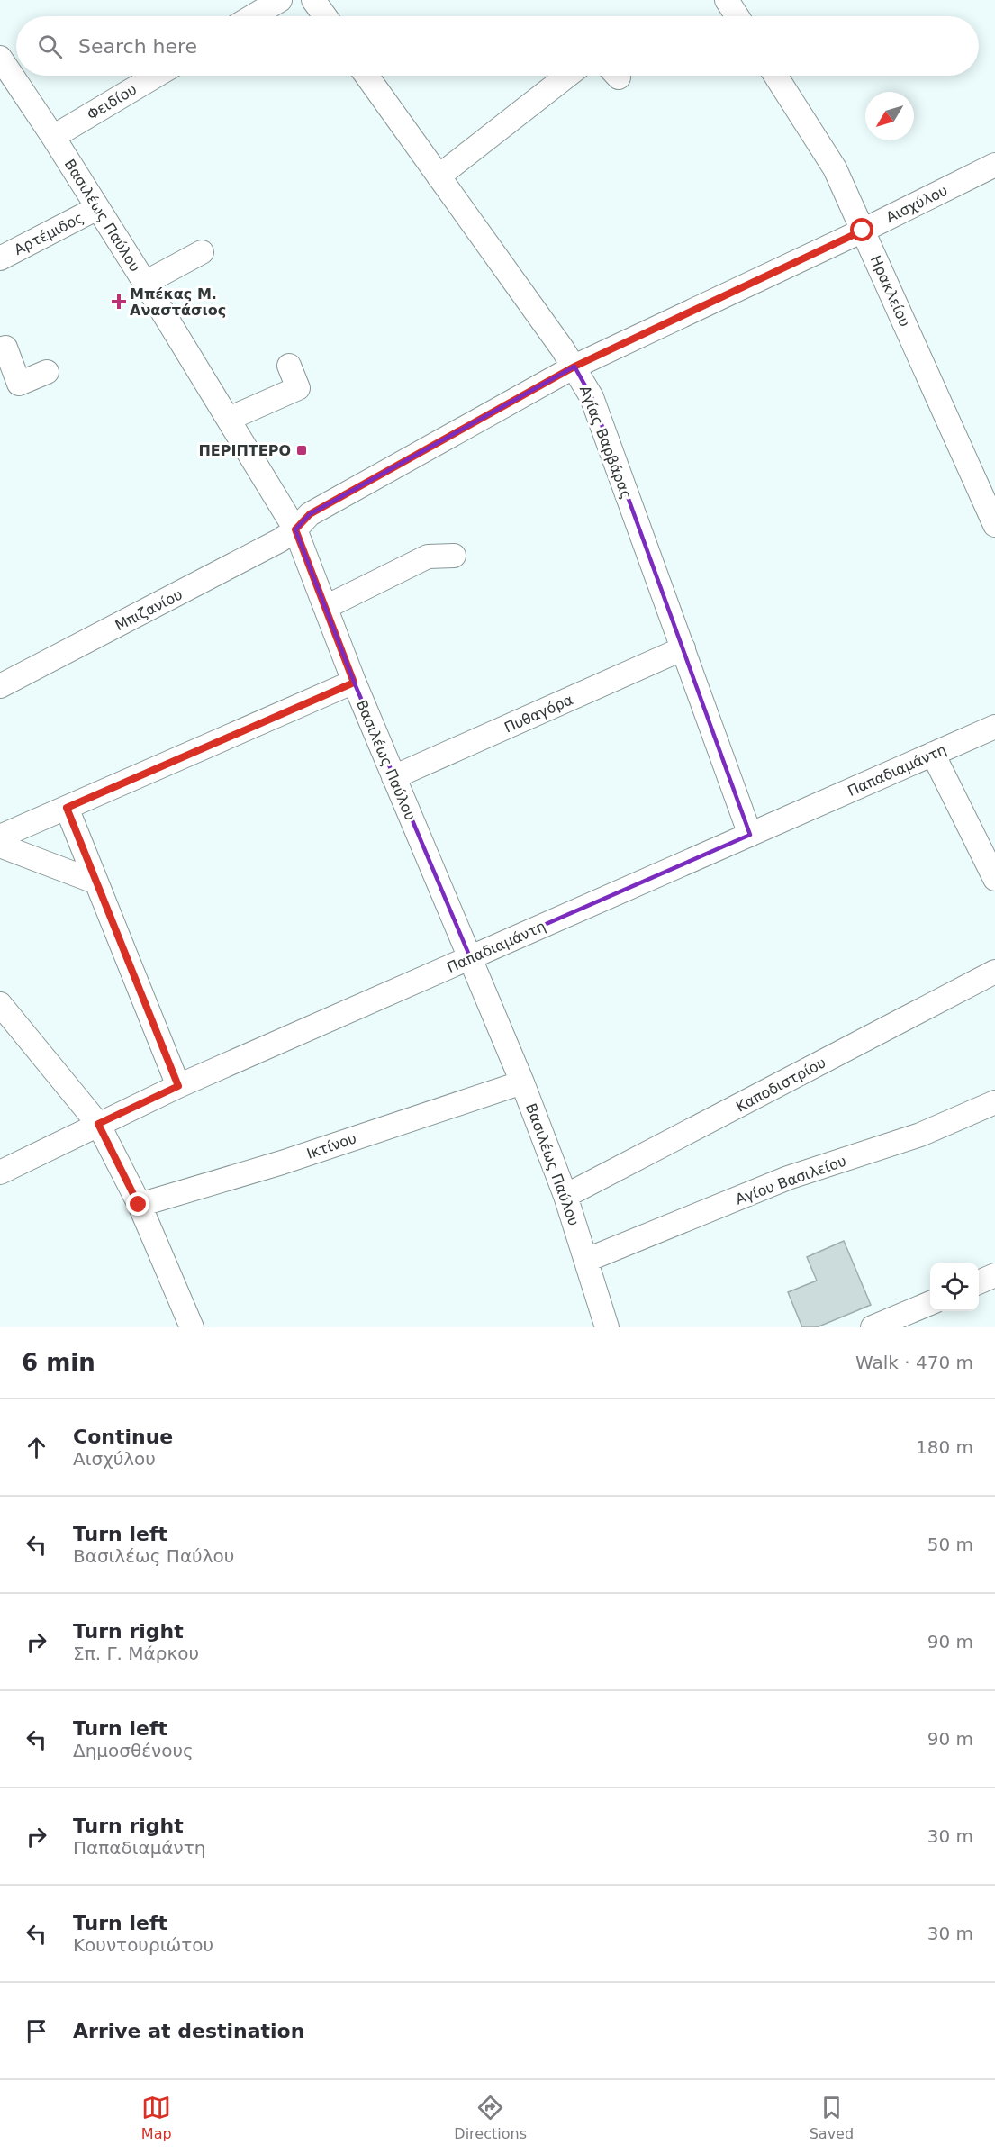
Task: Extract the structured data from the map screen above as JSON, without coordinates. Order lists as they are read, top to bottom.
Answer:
{
  "streets": {
    "street": [
      "Φειδίου",
      "Αισχύλου",
      "Βασιλέως Παύλου",
      "Αρτέμιδος",
      "Ηρακλείου",
      "Αγίας Βαρβάρας",
      "Μπιζανίου",
      "Πυθαγόρα",
      "Παπαδιαμάντη",
      "Καποδιστρίου",
      "Ικτίνου",
      "Αγίου Βασιλείου"
    ]
  },
  "crossings": [
    ["Φειδίου", "Βασιλέως Παύλου"],
    ["Αισχύλου", "Βασιλέως Παύλου"],
    ["Αισχύλου", "Ηρακλείου"],
    ["Αισχύλου", "Αγίας Βαρβάρας"],
    ["Αισχύλου", "Μπιζανίου"],
    ["Βασιλέως Παύλου", "Αρτέμιδος"],
    ["Βασιλέως Παύλου", "Μπιζανίου"],
    ["Βασιλέως Παύλου", "Πυθαγόρα"],
    ["Βασιλέως Παύλου", "Παπαδιαμάντη"],
    ["Βασιλέως Παύλου", "Καποδιστρίου"],
    ["Βασιλέως Παύλου", "Ικτίνου"],
    ["Βασιλέως Παύλου", "Αγίου Βασιλείου"],
    ["Αγίας Βαρβάρας", "Πυθαγόρα"],
    ["Αγίας Βαρβάρας", "Παπαδιαμάντη"]
  ],
  "places": {
    "health": ["Μπέκας Μ. Αναστάσιος"],
    "transit": ["ΠΕΡΙΠΤΕΡΟ"]
  },
  "north": "bottom left",
  "page": {
    "search": "Search here",
    "heading": ["6 min", "Walk · 470 m"],
    "list": [
      ["Continue", "Αισχύλου", "180 m"],
      ["Turn left", "Βασιλέως Παύλου", "50 m"],
      ["Turn right", "Σπ. Γ. Μάρκου", "90 m"],
      ["Turn left", "Δημοσθένους", "90 m"],
      ["Turn right", "Παπαδιαμάντη", "30 m"],
      ["Turn left", "Κουντουριώτου", "30 m"],
      "Arrive at destination"
    ],
    "nav": ["Map", "Directions", "Saved"]
  }
}
